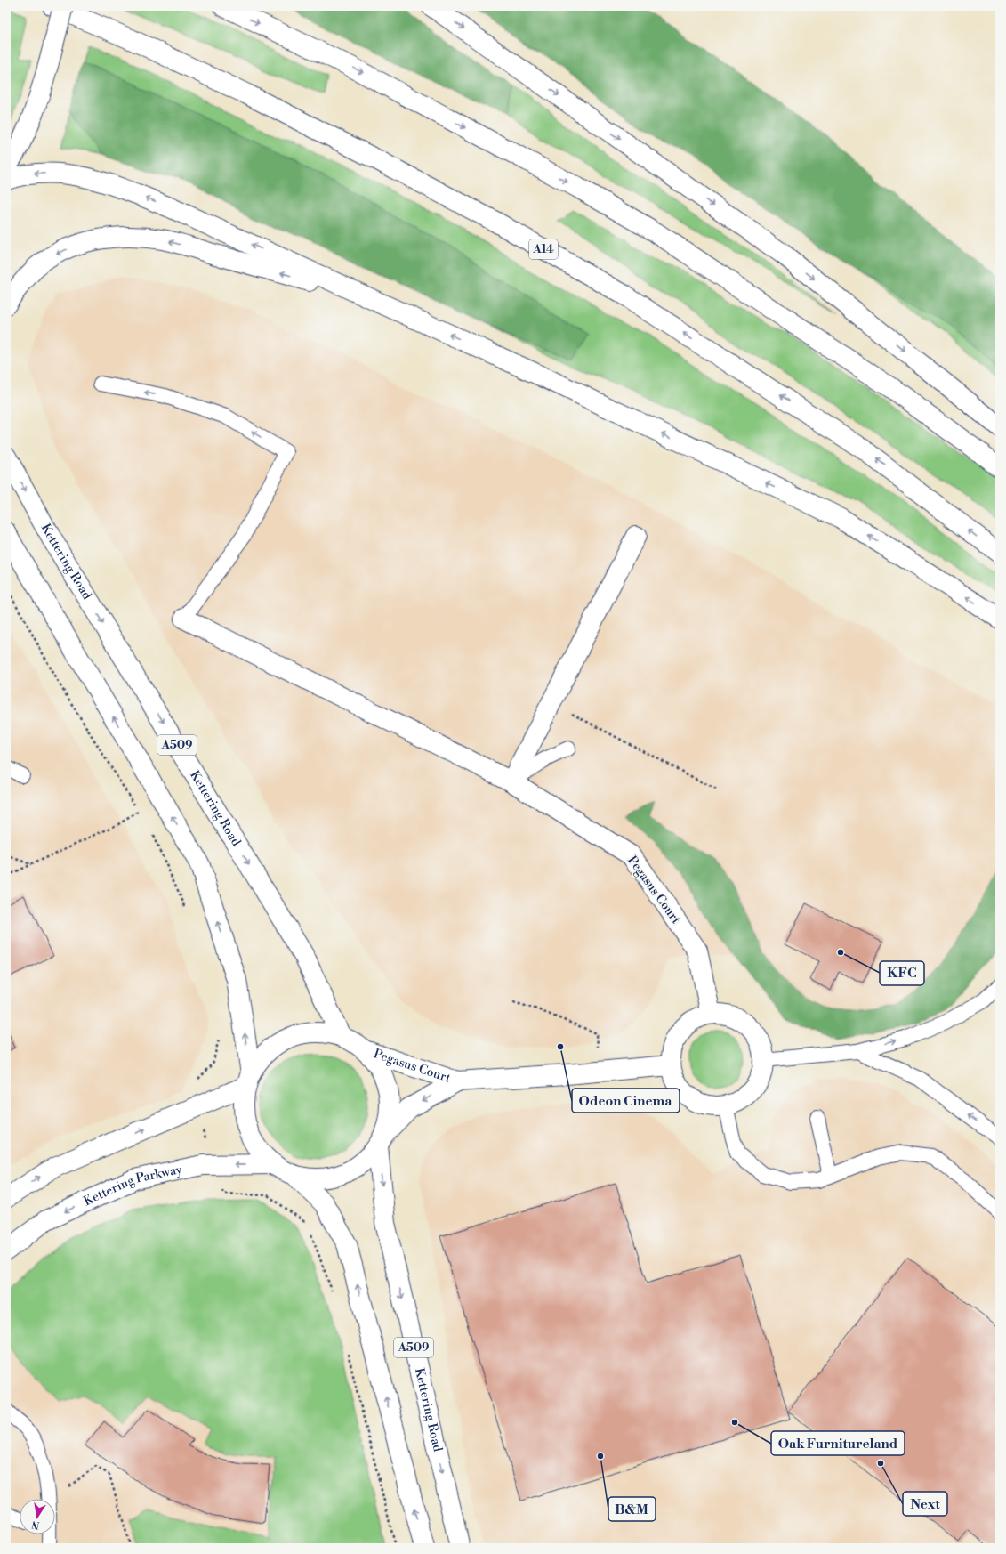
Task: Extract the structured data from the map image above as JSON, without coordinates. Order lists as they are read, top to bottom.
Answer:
{
  "streets": {
    "main road": [
      "A14",
      "Kettering Road",
      "A509",
      "Pegasus Court",
      "Kettering Parkway"
    ]
  },
  "crossings": [
    ["Kettering Road", "Pegasus Court"],
    ["A509", "Pegasus Court"]
  ],
  "places": [
    "KFC",
    "Odeon Cinema",
    "Oak Furnitureland",
    "B&M",
    "Next"
  ],
  "north": "bottom"
}
